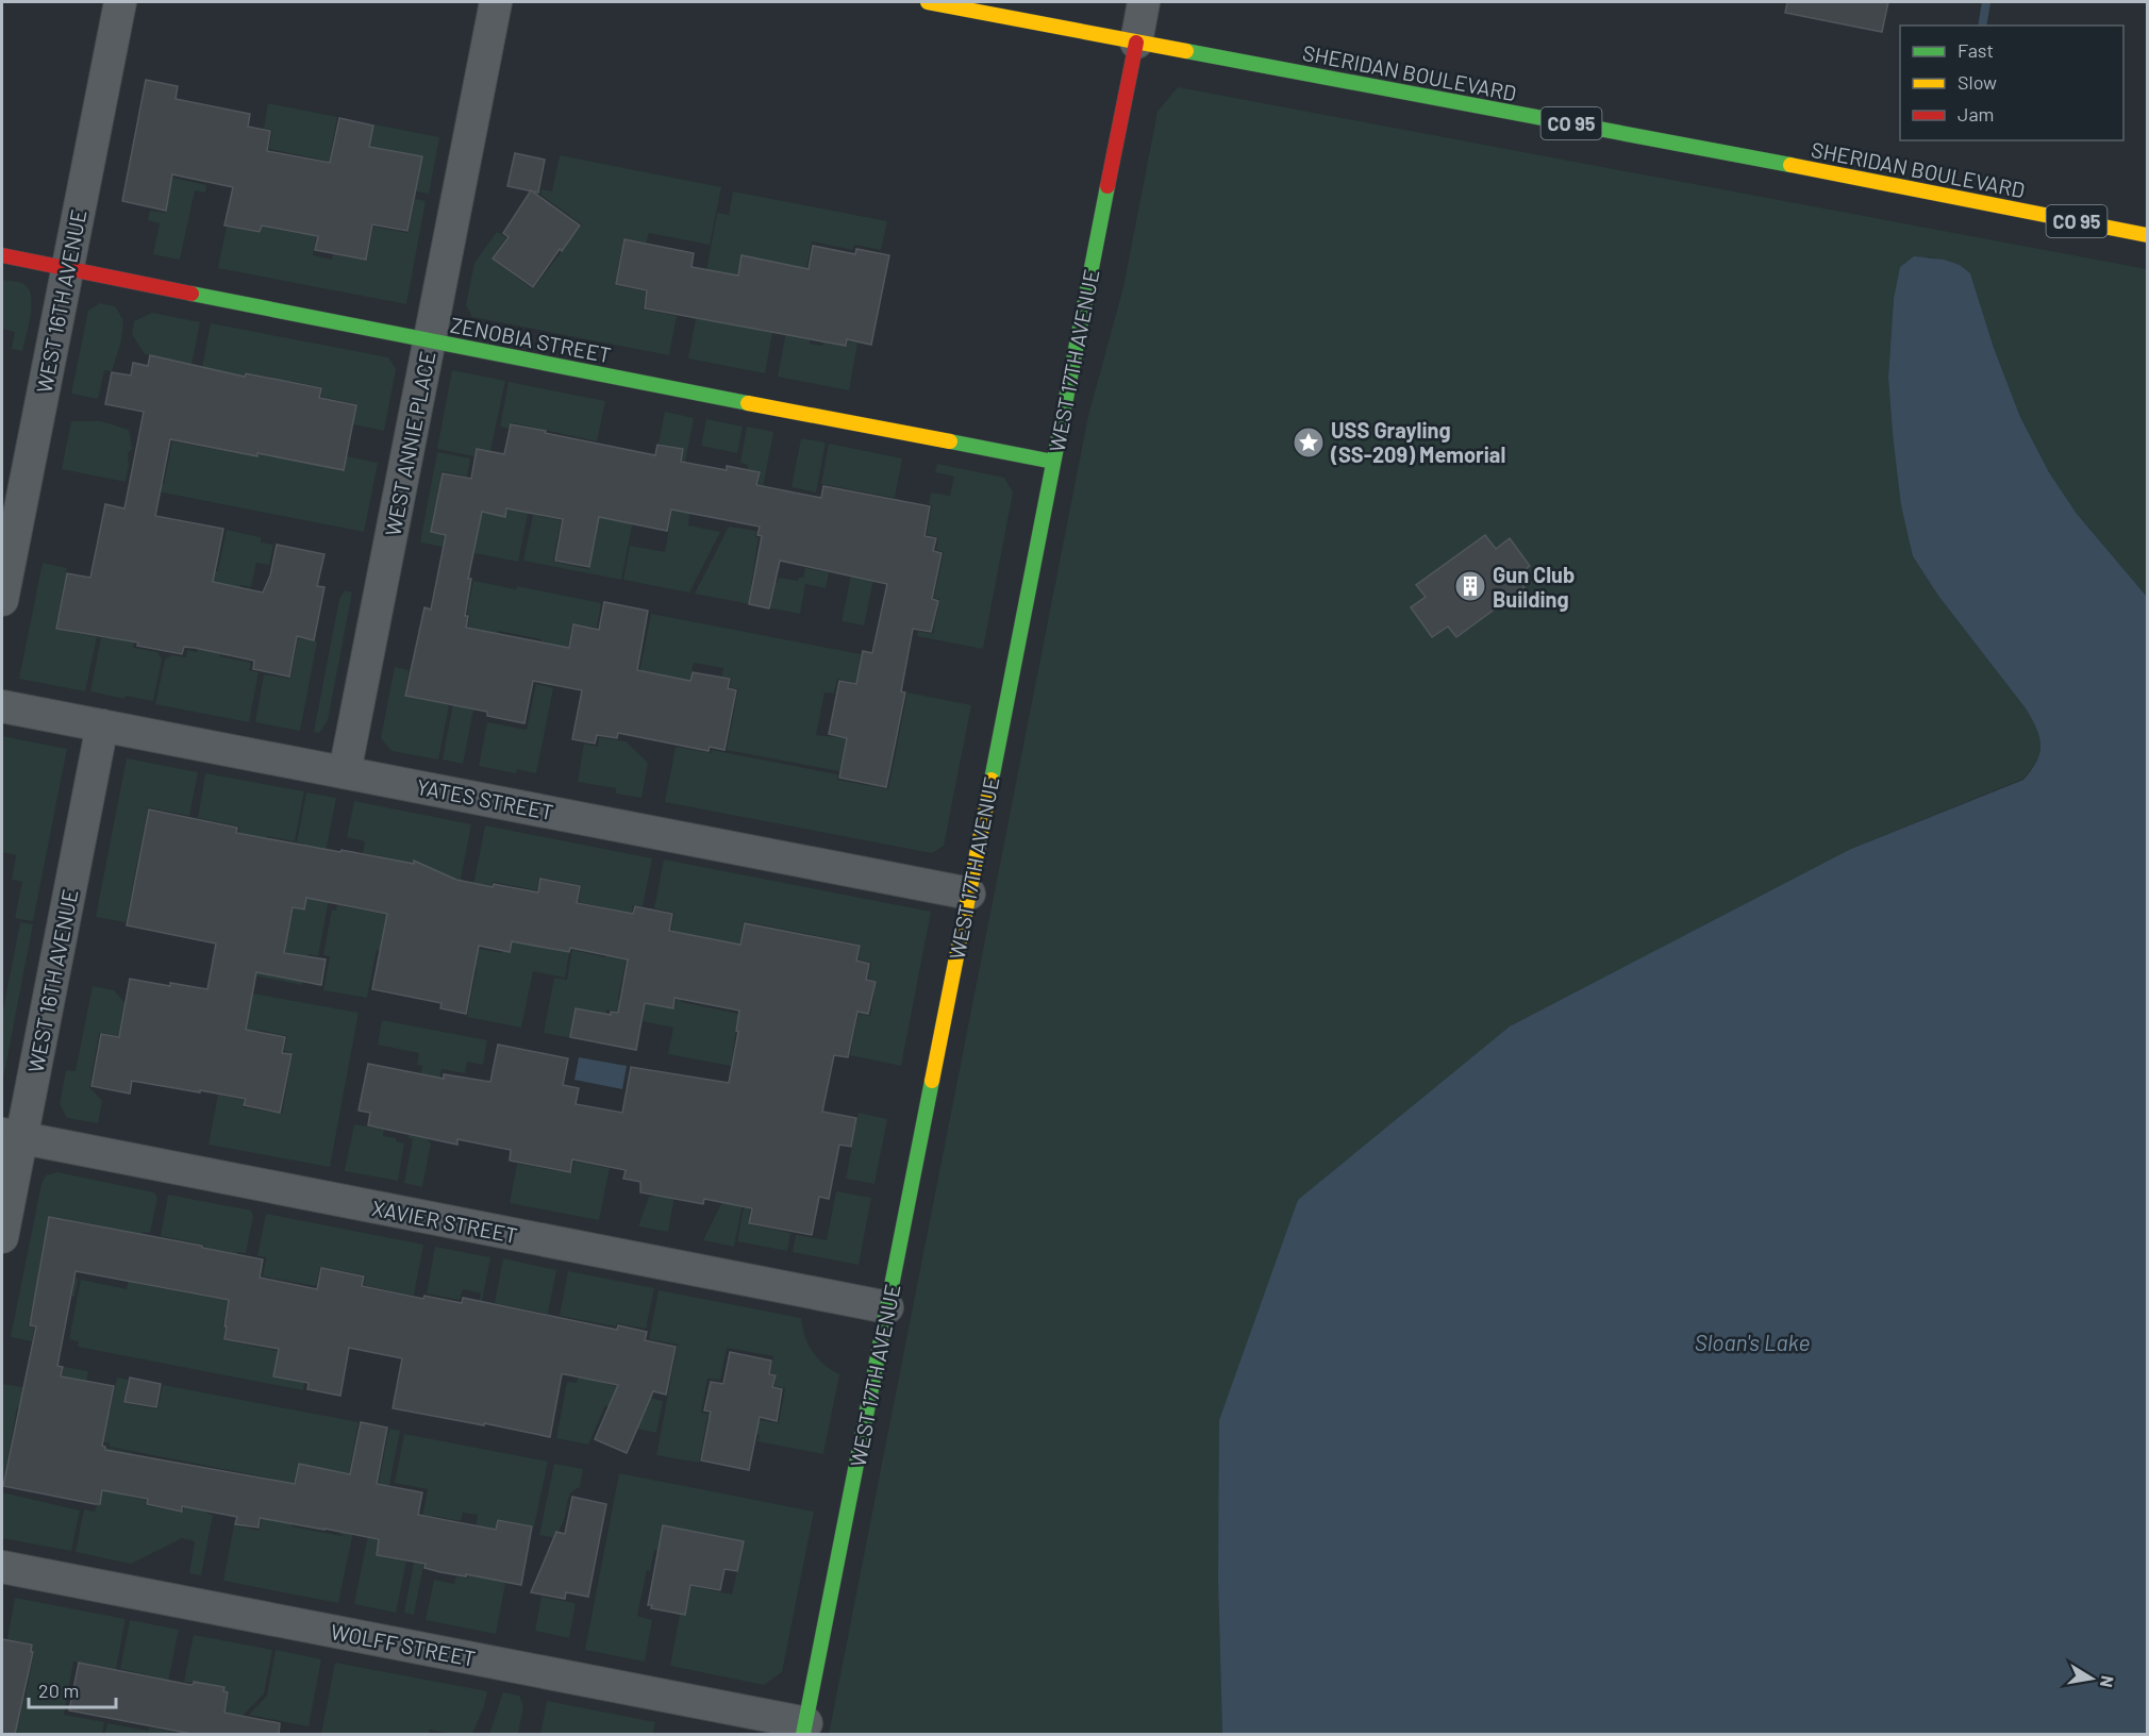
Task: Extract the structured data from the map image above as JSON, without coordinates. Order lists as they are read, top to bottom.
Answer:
{
  "streets": {
    "street": [
      "SHERIDAN BOULEVARD",
      "CO 95",
      "WEST 16TH AVENUE",
      "ZENOBIA STREET",
      "WEST 17TH AVENUE",
      "WEST ANNIE PLACE",
      "YATES STREET",
      "XAVIER STREET",
      "WOLFF STREET"
    ]
  },
  "crossings": [
    ["SHERIDAN BOULEVARD", "WEST 17TH AVENUE"],
    ["WEST 16TH AVENUE", "ZENOBIA STREET"],
    ["WEST 16TH AVENUE", "YATES STREET"],
    ["WEST 16TH AVENUE", "XAVIER STREET"],
    ["ZENOBIA STREET", "WEST 17TH AVENUE"],
    ["ZENOBIA STREET", "WEST ANNIE PLACE"],
    ["WEST 17TH AVENUE", "YATES STREET"],
    ["WEST 17TH AVENUE", "XAVIER STREET"],
    ["WEST 17TH AVENUE", "WOLFF STREET"],
    ["WEST ANNIE PLACE", "YATES STREET"]
  ],
  "water": ["Sloan's Lake"],
  "places": {
    "place": ["USS Grayling (SS-209) Memorial"],
    "building": ["Gun Club Building"]
  },
  "legend": ["Fast", "Slow", "Jam"],
  "scale_bar": "20 m",
  "north": "right"
}
